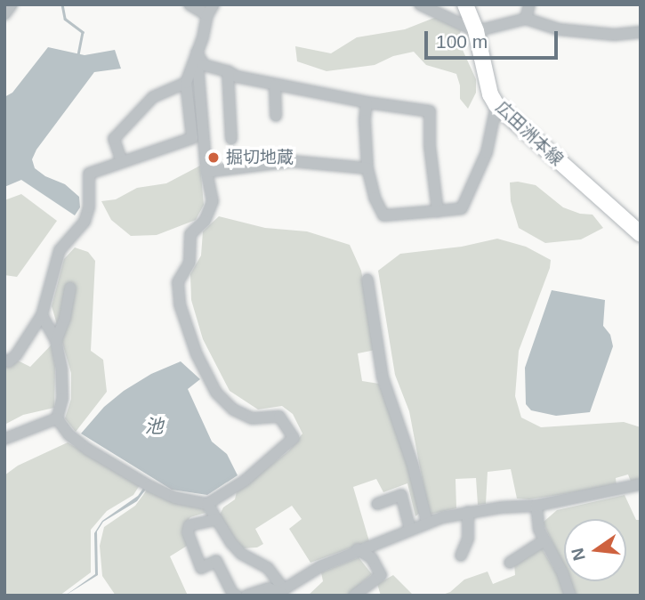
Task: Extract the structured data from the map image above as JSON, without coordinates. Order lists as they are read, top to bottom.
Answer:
{
  "streets": {
    "main road": ["広田洲本線"]
  },
  "water": ["池"],
  "places": ["掘切地蔵"],
  "scale_bar": "100 m",
  "north": "left"
}
